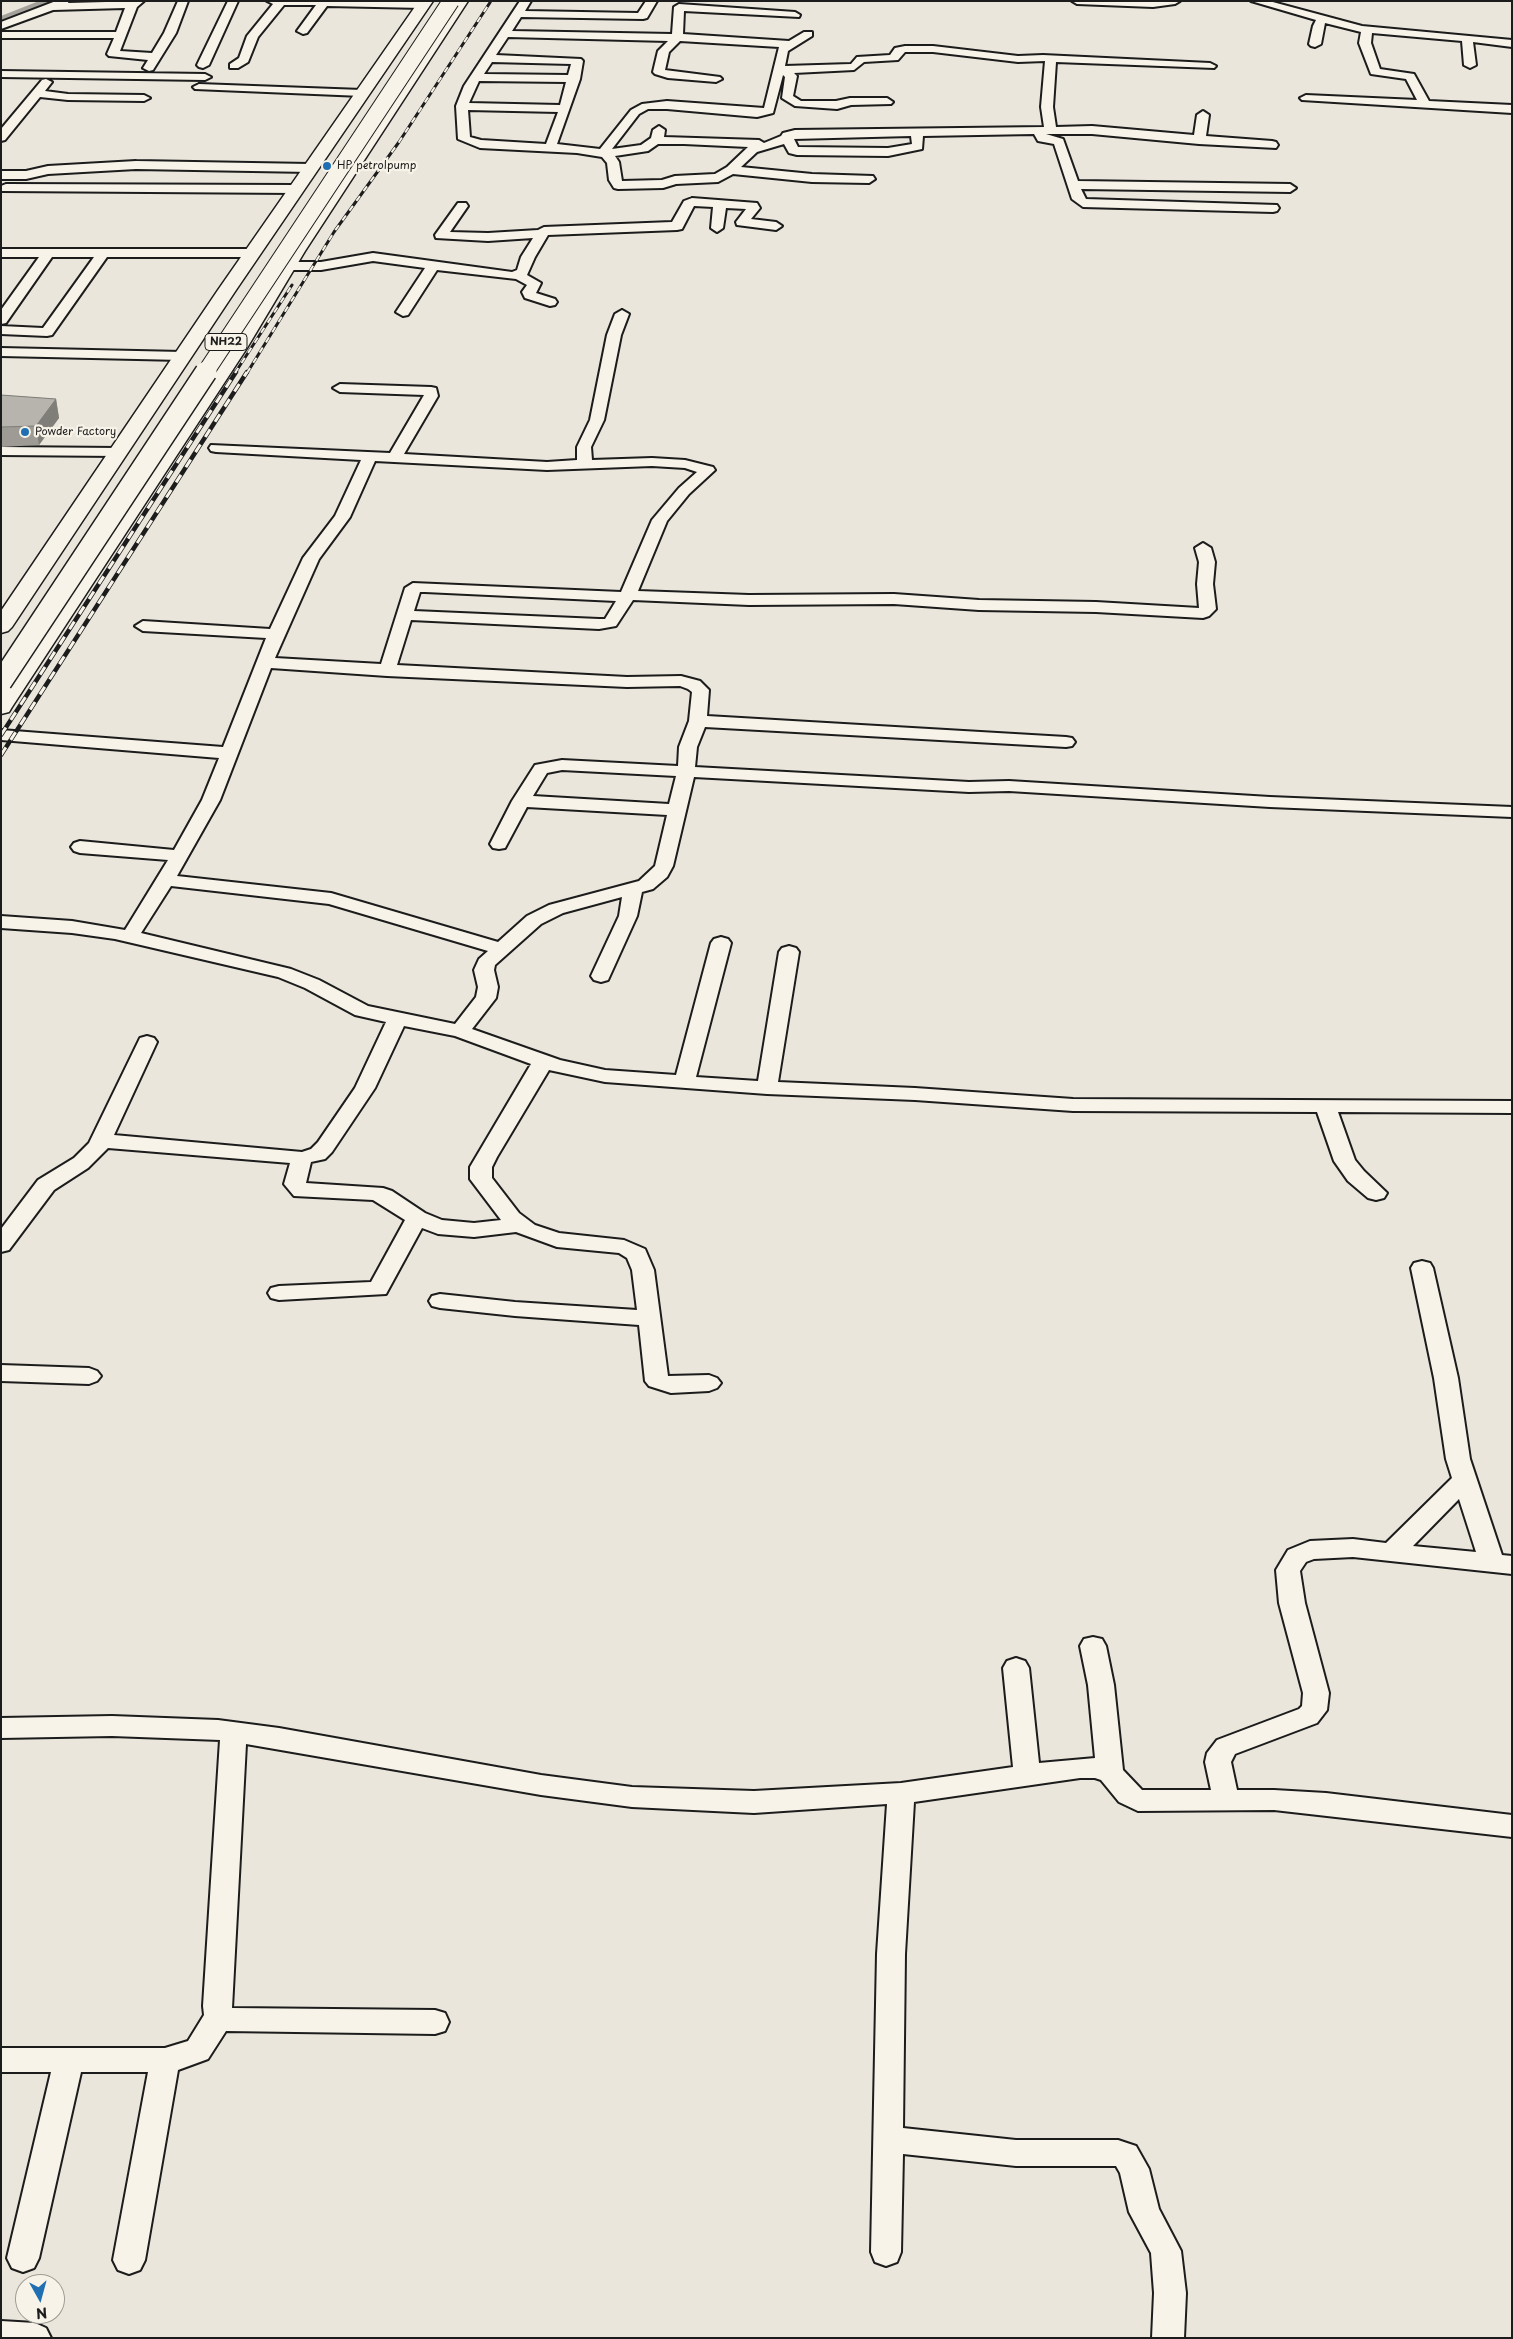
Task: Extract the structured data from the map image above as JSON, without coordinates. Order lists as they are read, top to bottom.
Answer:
{
  "streets": {
    "main road": ["NH22"]
  },
  "places": ["HP petrolpump", "Powder Factory"],
  "north": "bottom"
}
